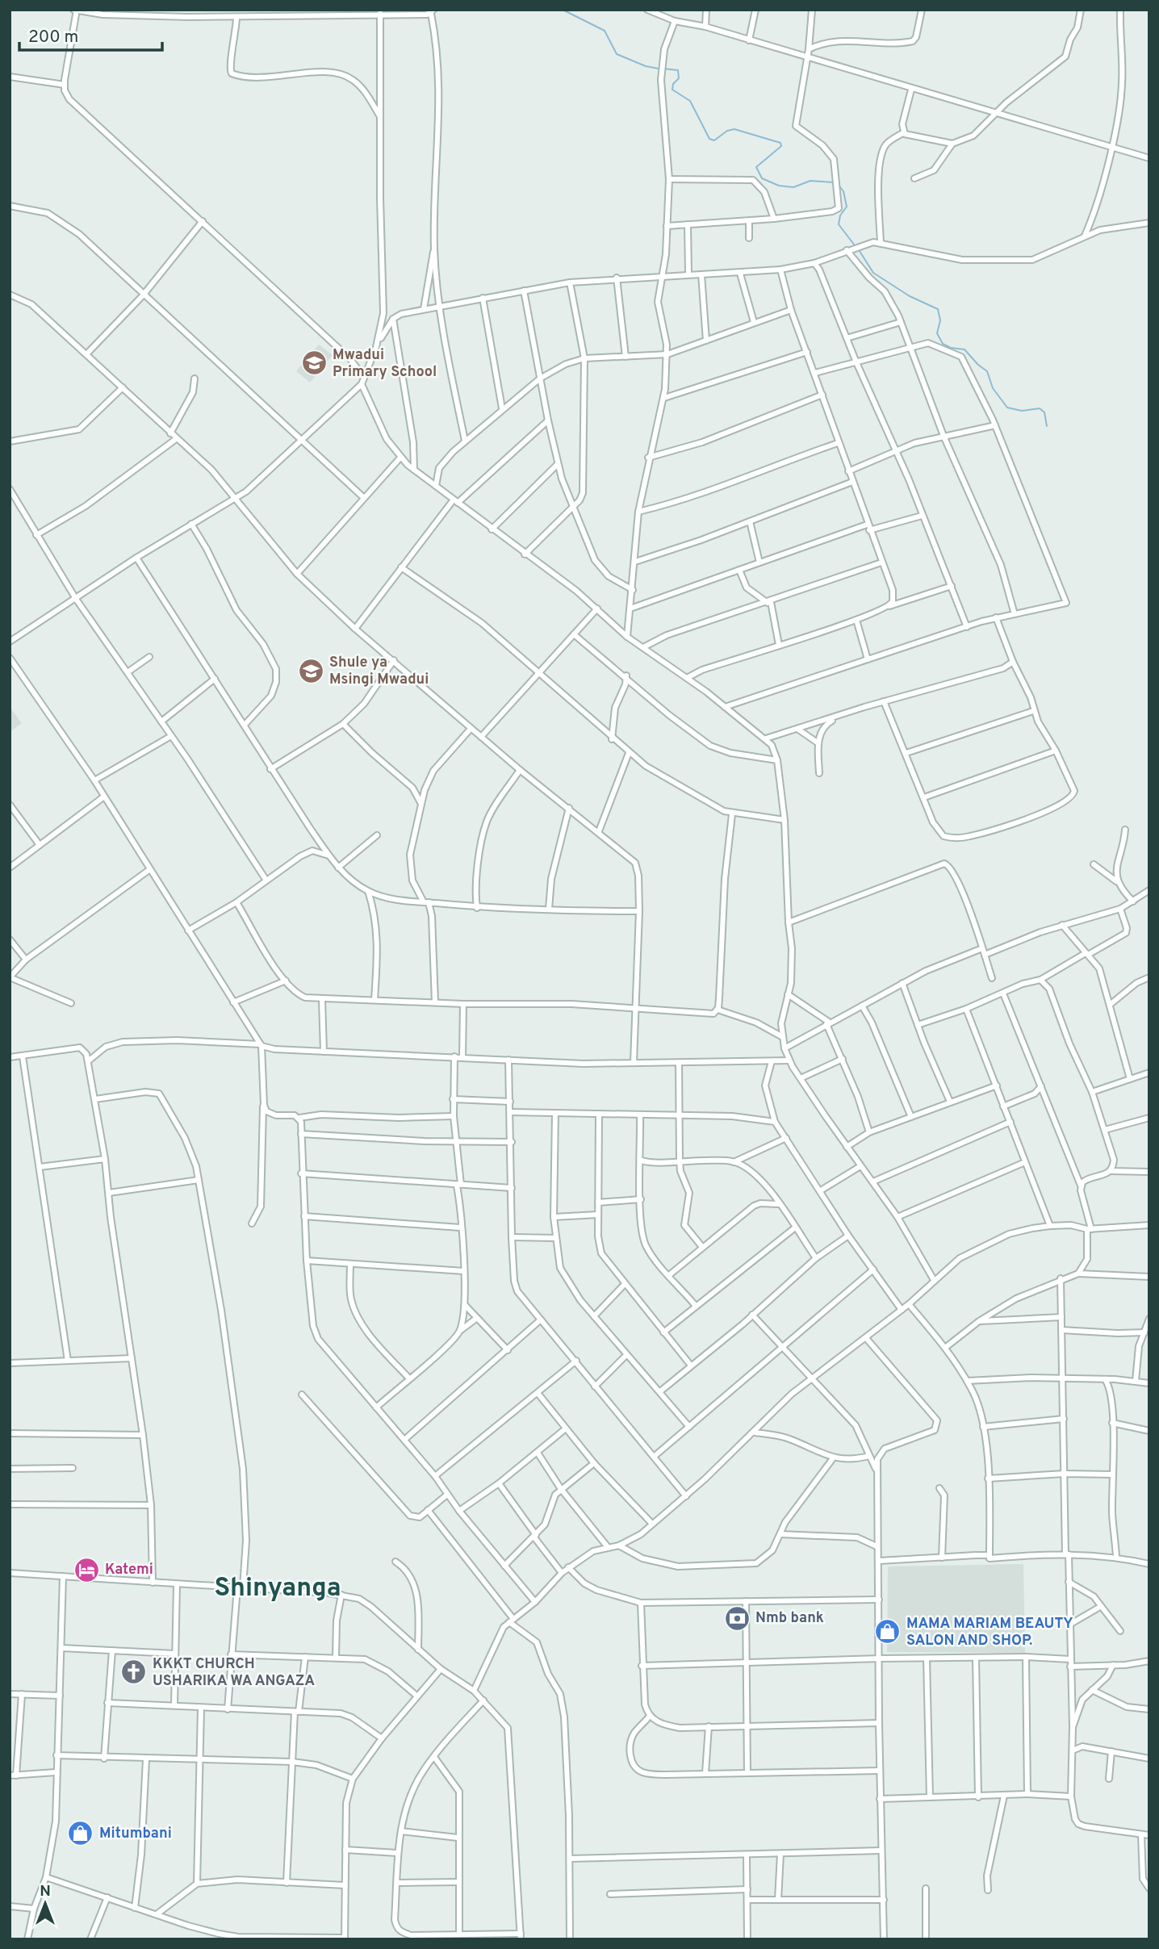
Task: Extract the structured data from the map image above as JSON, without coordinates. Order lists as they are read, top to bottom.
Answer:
{
  "districts": ["Shinyanga"],
  "places": {
    "school or university": ["Mwadui Primary School", "Shule ya Msingi Mwadui"],
    "hotel": ["Katemi"],
    "bank": ["Nmb bank"],
    "shop": ["MAMA MARIAM BEAUTY SALON AND SHOP.", "Mitumbani"],
    "church": ["KKKT CHURCH USHARIKA WA ANGAZA"]
  },
  "scale_bar": "200 m",
  "north": "top"
}
